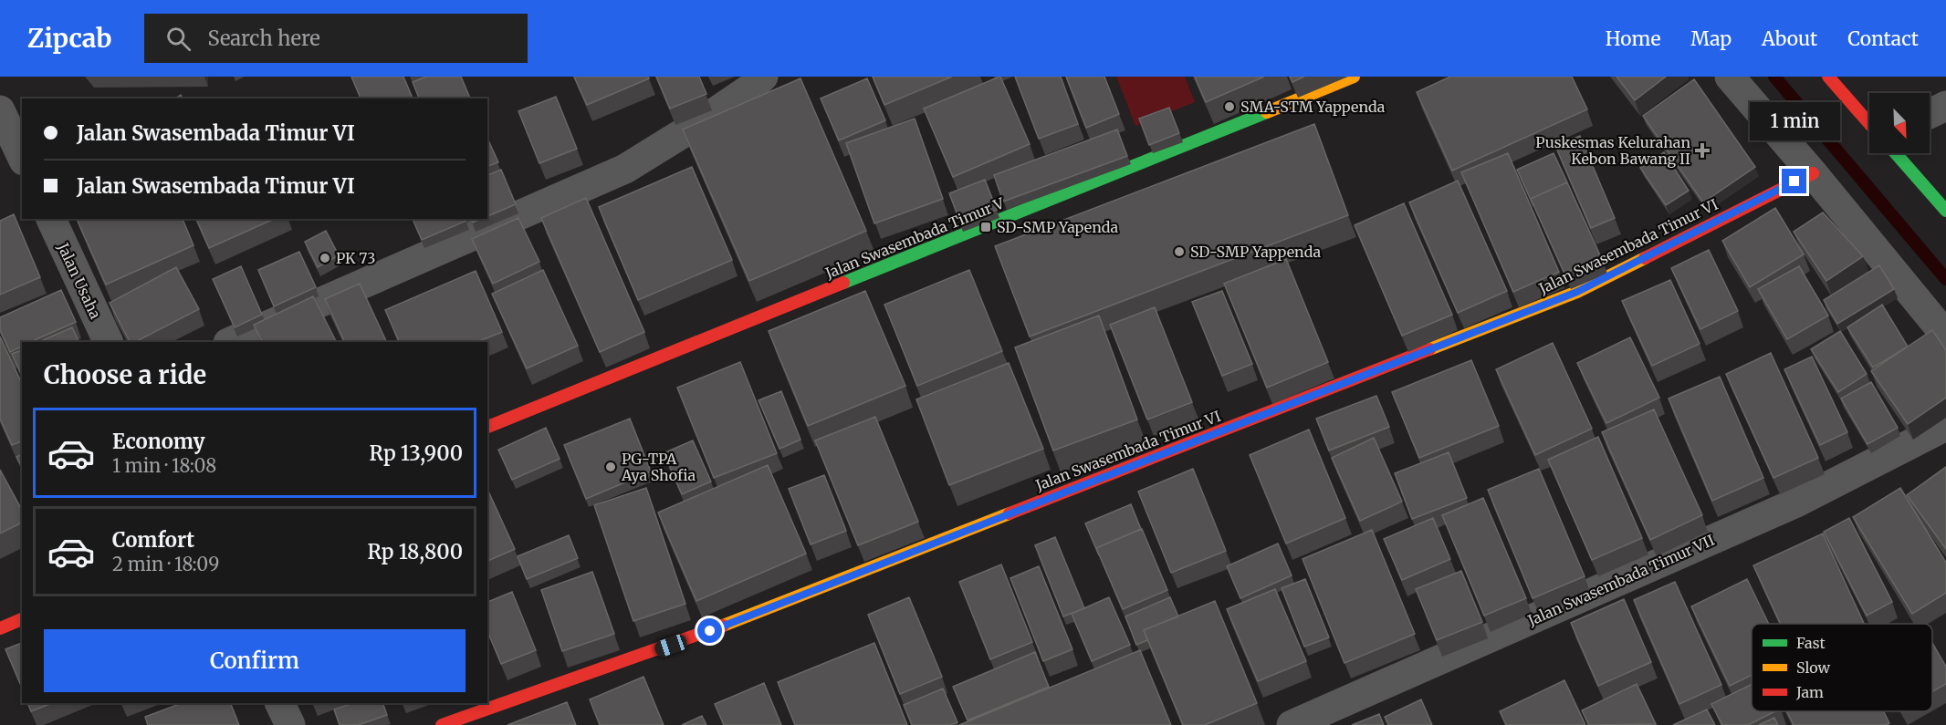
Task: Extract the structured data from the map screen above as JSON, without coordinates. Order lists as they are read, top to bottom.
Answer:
{
  "streets": {
    "street": [
      "Jalan Swasembada Timur V",
      "Jalan Swasembada Timur VI",
      "Jalan Usaha",
      "Jalan Swasembada Timur VII"
    ]
  },
  "places": {
    "other": [
      "SMA-STM Yappenda",
      "SD-SMP Yappenda",
      "PK 73",
      "PG-TPA Aya Shofia"
    ],
    "health": ["Puskesmas Kelurahan Kebon Bawang II"],
    "transit": ["SD-SMP Yapenda"]
  },
  "legend": ["Fast", "Slow", "Jam"],
  "north": "bottom right",
  "page": {
    "header": "Zipcab",
    "search": "Search here",
    "nav": [
      "Home",
      "Map",
      "About",
      "Contact"
    ],
    "banner": ["Jalan Swasembada Timur VI", "Jalan Swasembada Timur VI"],
    "bubble": "1 min",
    "heading": "Choose a ride",
    "list": [
      {
        "name": "Economy",
        "note": "1 min · 18:08",
        "value": "Rp 13,900"
      },
      {
        "name": "Comfort",
        "note": "2 min · 18:09",
        "value": "Rp 18,800"
      }
    ],
    "buttons": "Confirm"
  }
}
